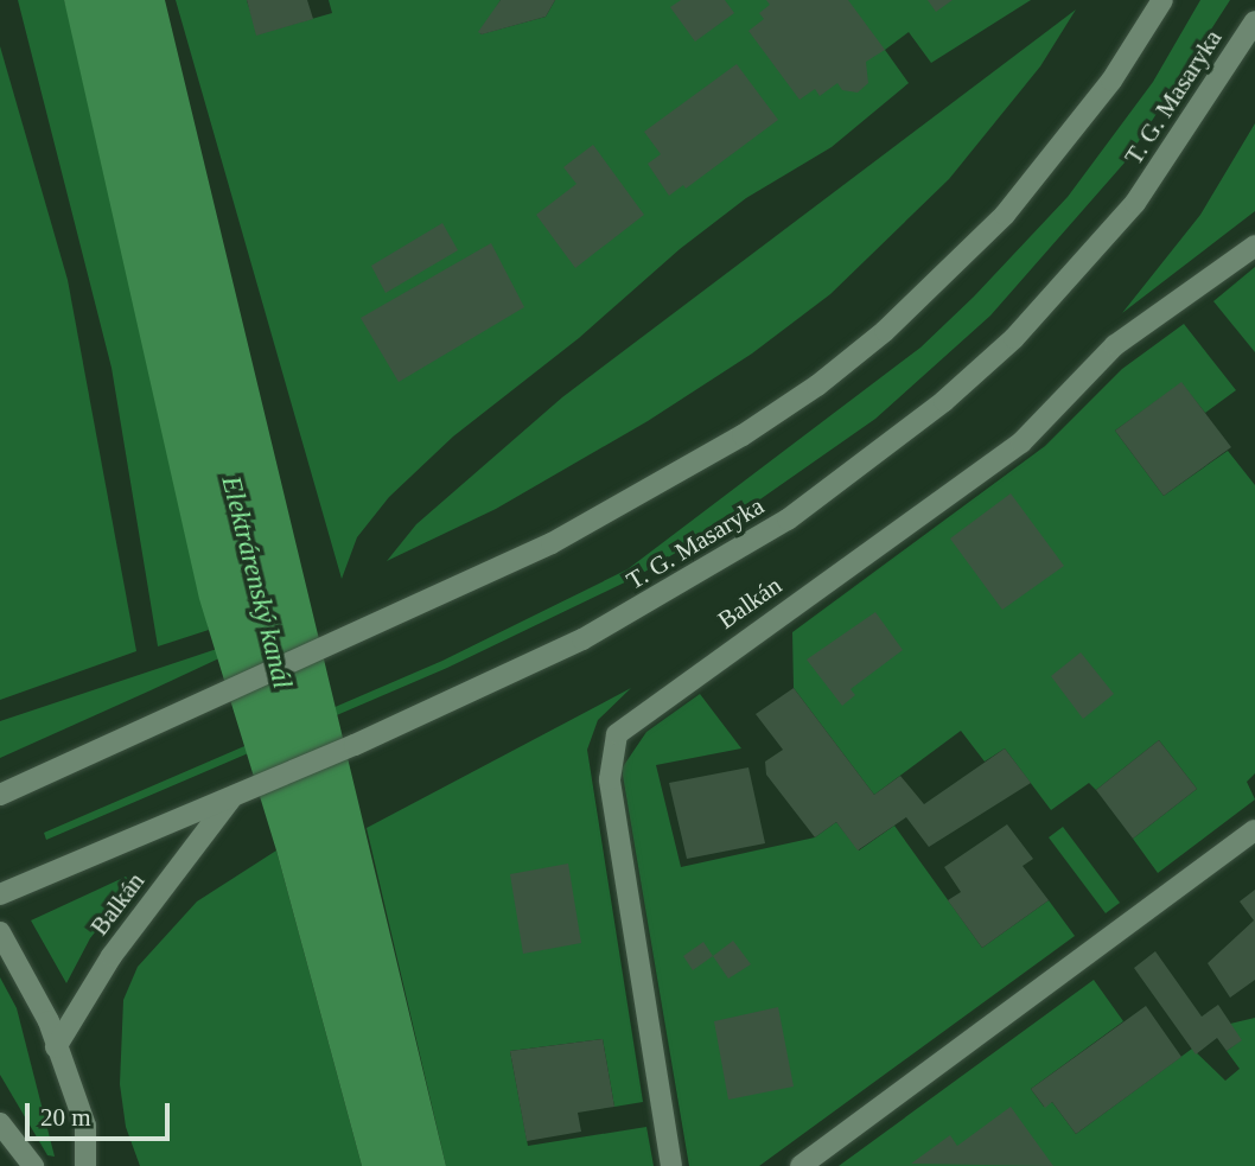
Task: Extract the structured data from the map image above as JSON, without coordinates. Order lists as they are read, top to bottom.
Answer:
{
  "streets": {
    "street": ["T. G. Masaryka", "Balkán"]
  },
  "crossings": [
    ["T. G. Masaryka", "Balkán"]
  ],
  "water": ["Elektrárenský kanál"],
  "scale_bar": "20 m"
}
